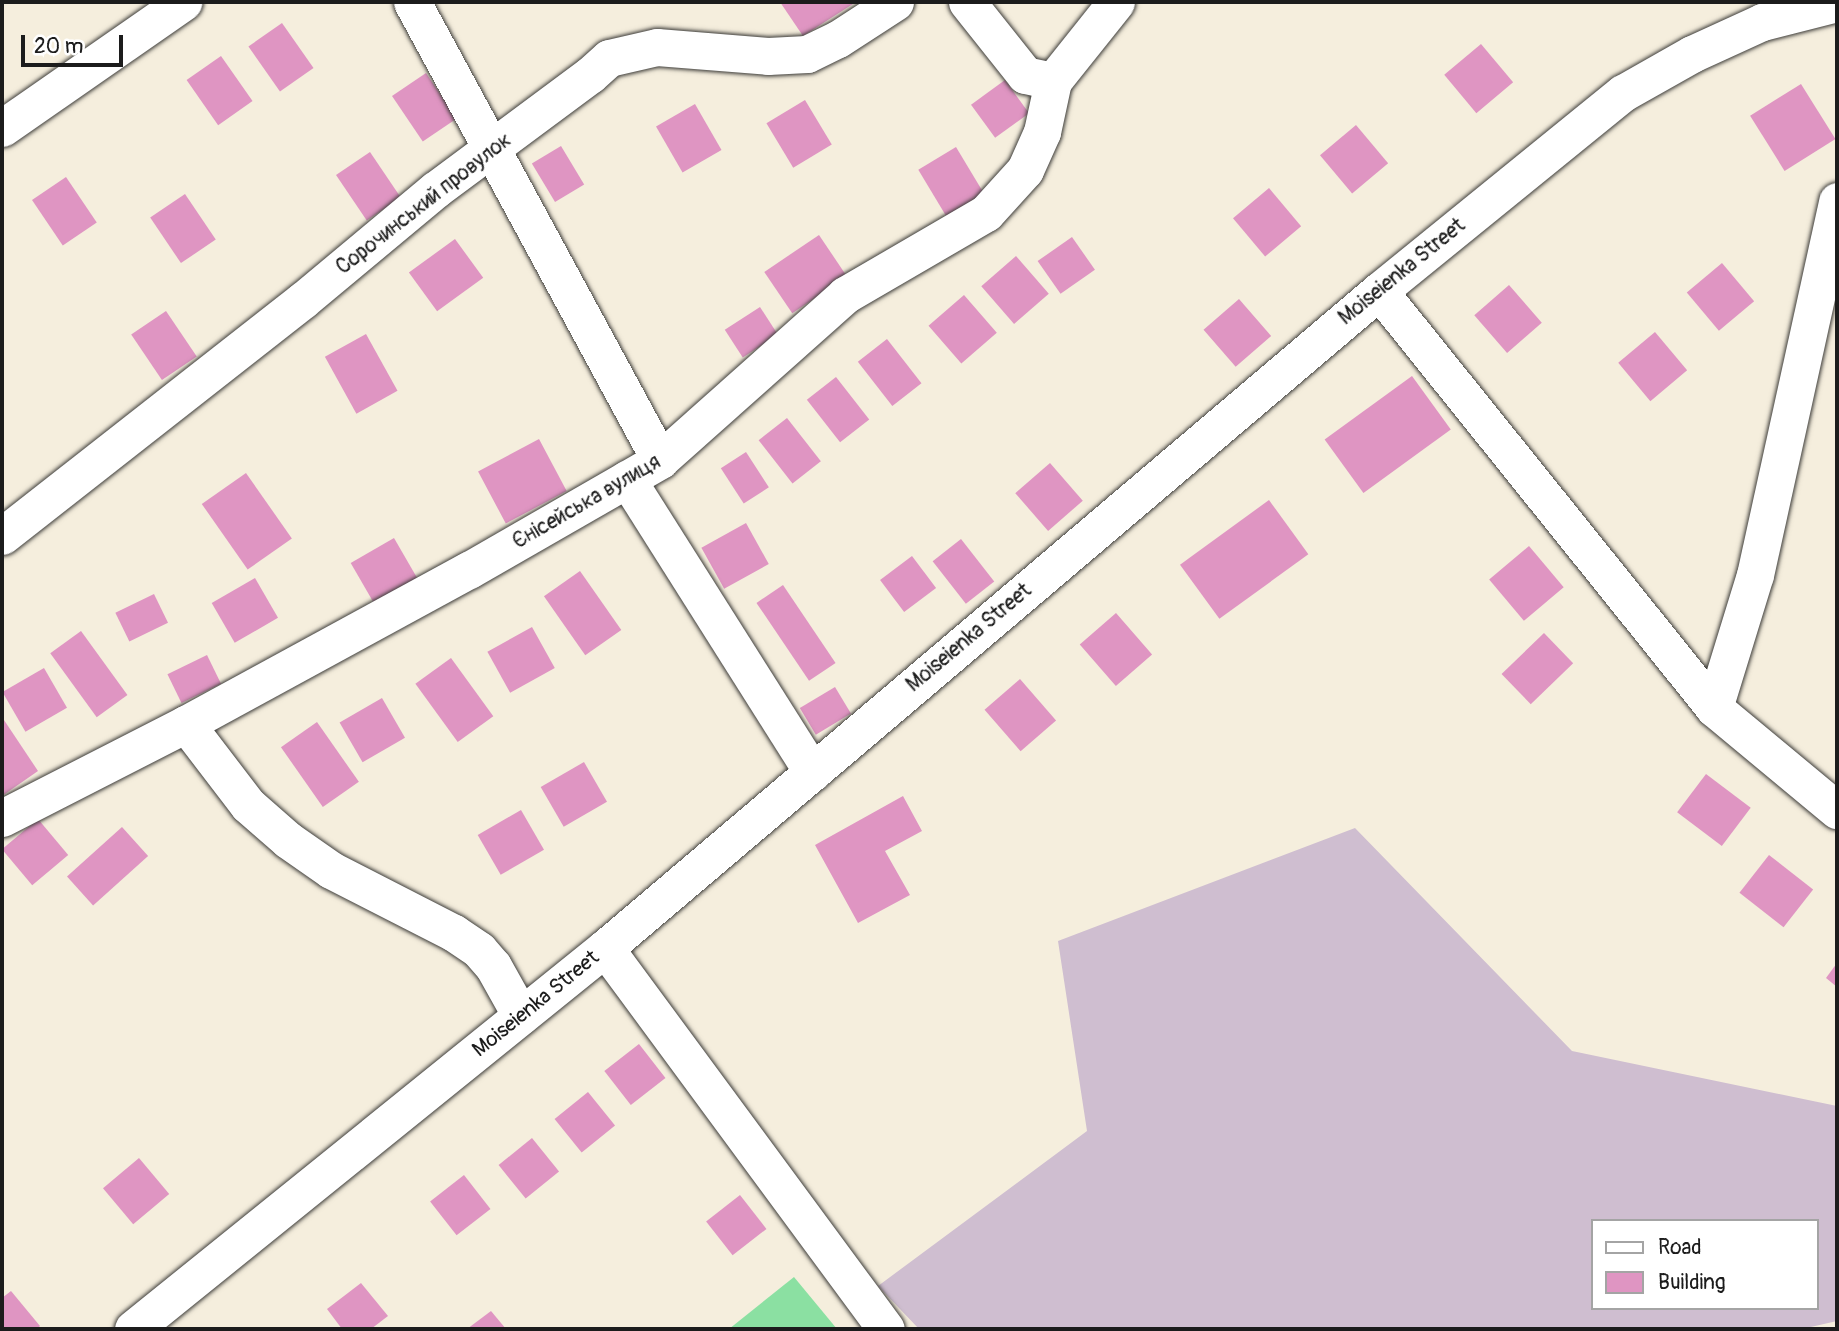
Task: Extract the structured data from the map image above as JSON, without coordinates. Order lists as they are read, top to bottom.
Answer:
{
  "streets": {
    "street": ["Сорочинський провулок", "Moiseienka Street", "Єнісейська вулиця"]
  },
  "legend": ["Road", "Building"],
  "scale_bar": "20 m"
}
